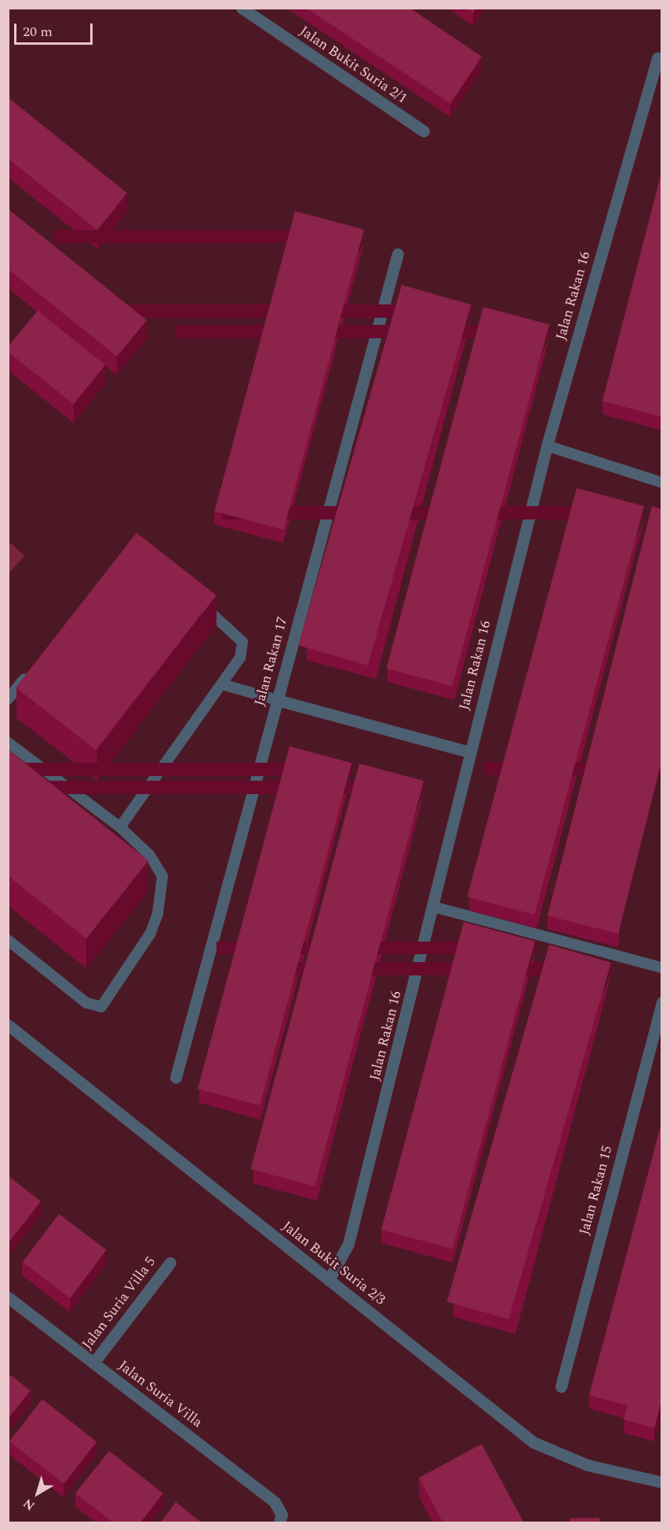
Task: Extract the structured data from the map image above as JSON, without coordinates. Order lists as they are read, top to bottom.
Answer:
{
  "streets": {
    "street": [
      "Jalan Bukit Suria 2/1",
      "Jalan Rakan 16",
      "Jalan Rakan 17",
      "Jalan Rakan 15",
      "Jalan Bukit Suria 2/3",
      "Jalan Suria Villa 5",
      "Jalan Suria Villa"
    ]
  },
  "crossings": [
    ["Jalan Rakan 16", "Jalan Bukit Suria 2/3"],
    ["Jalan Suria Villa 5", "Jalan Suria Villa"]
  ],
  "scale_bar": "20 m",
  "north": "bottom left"
}
